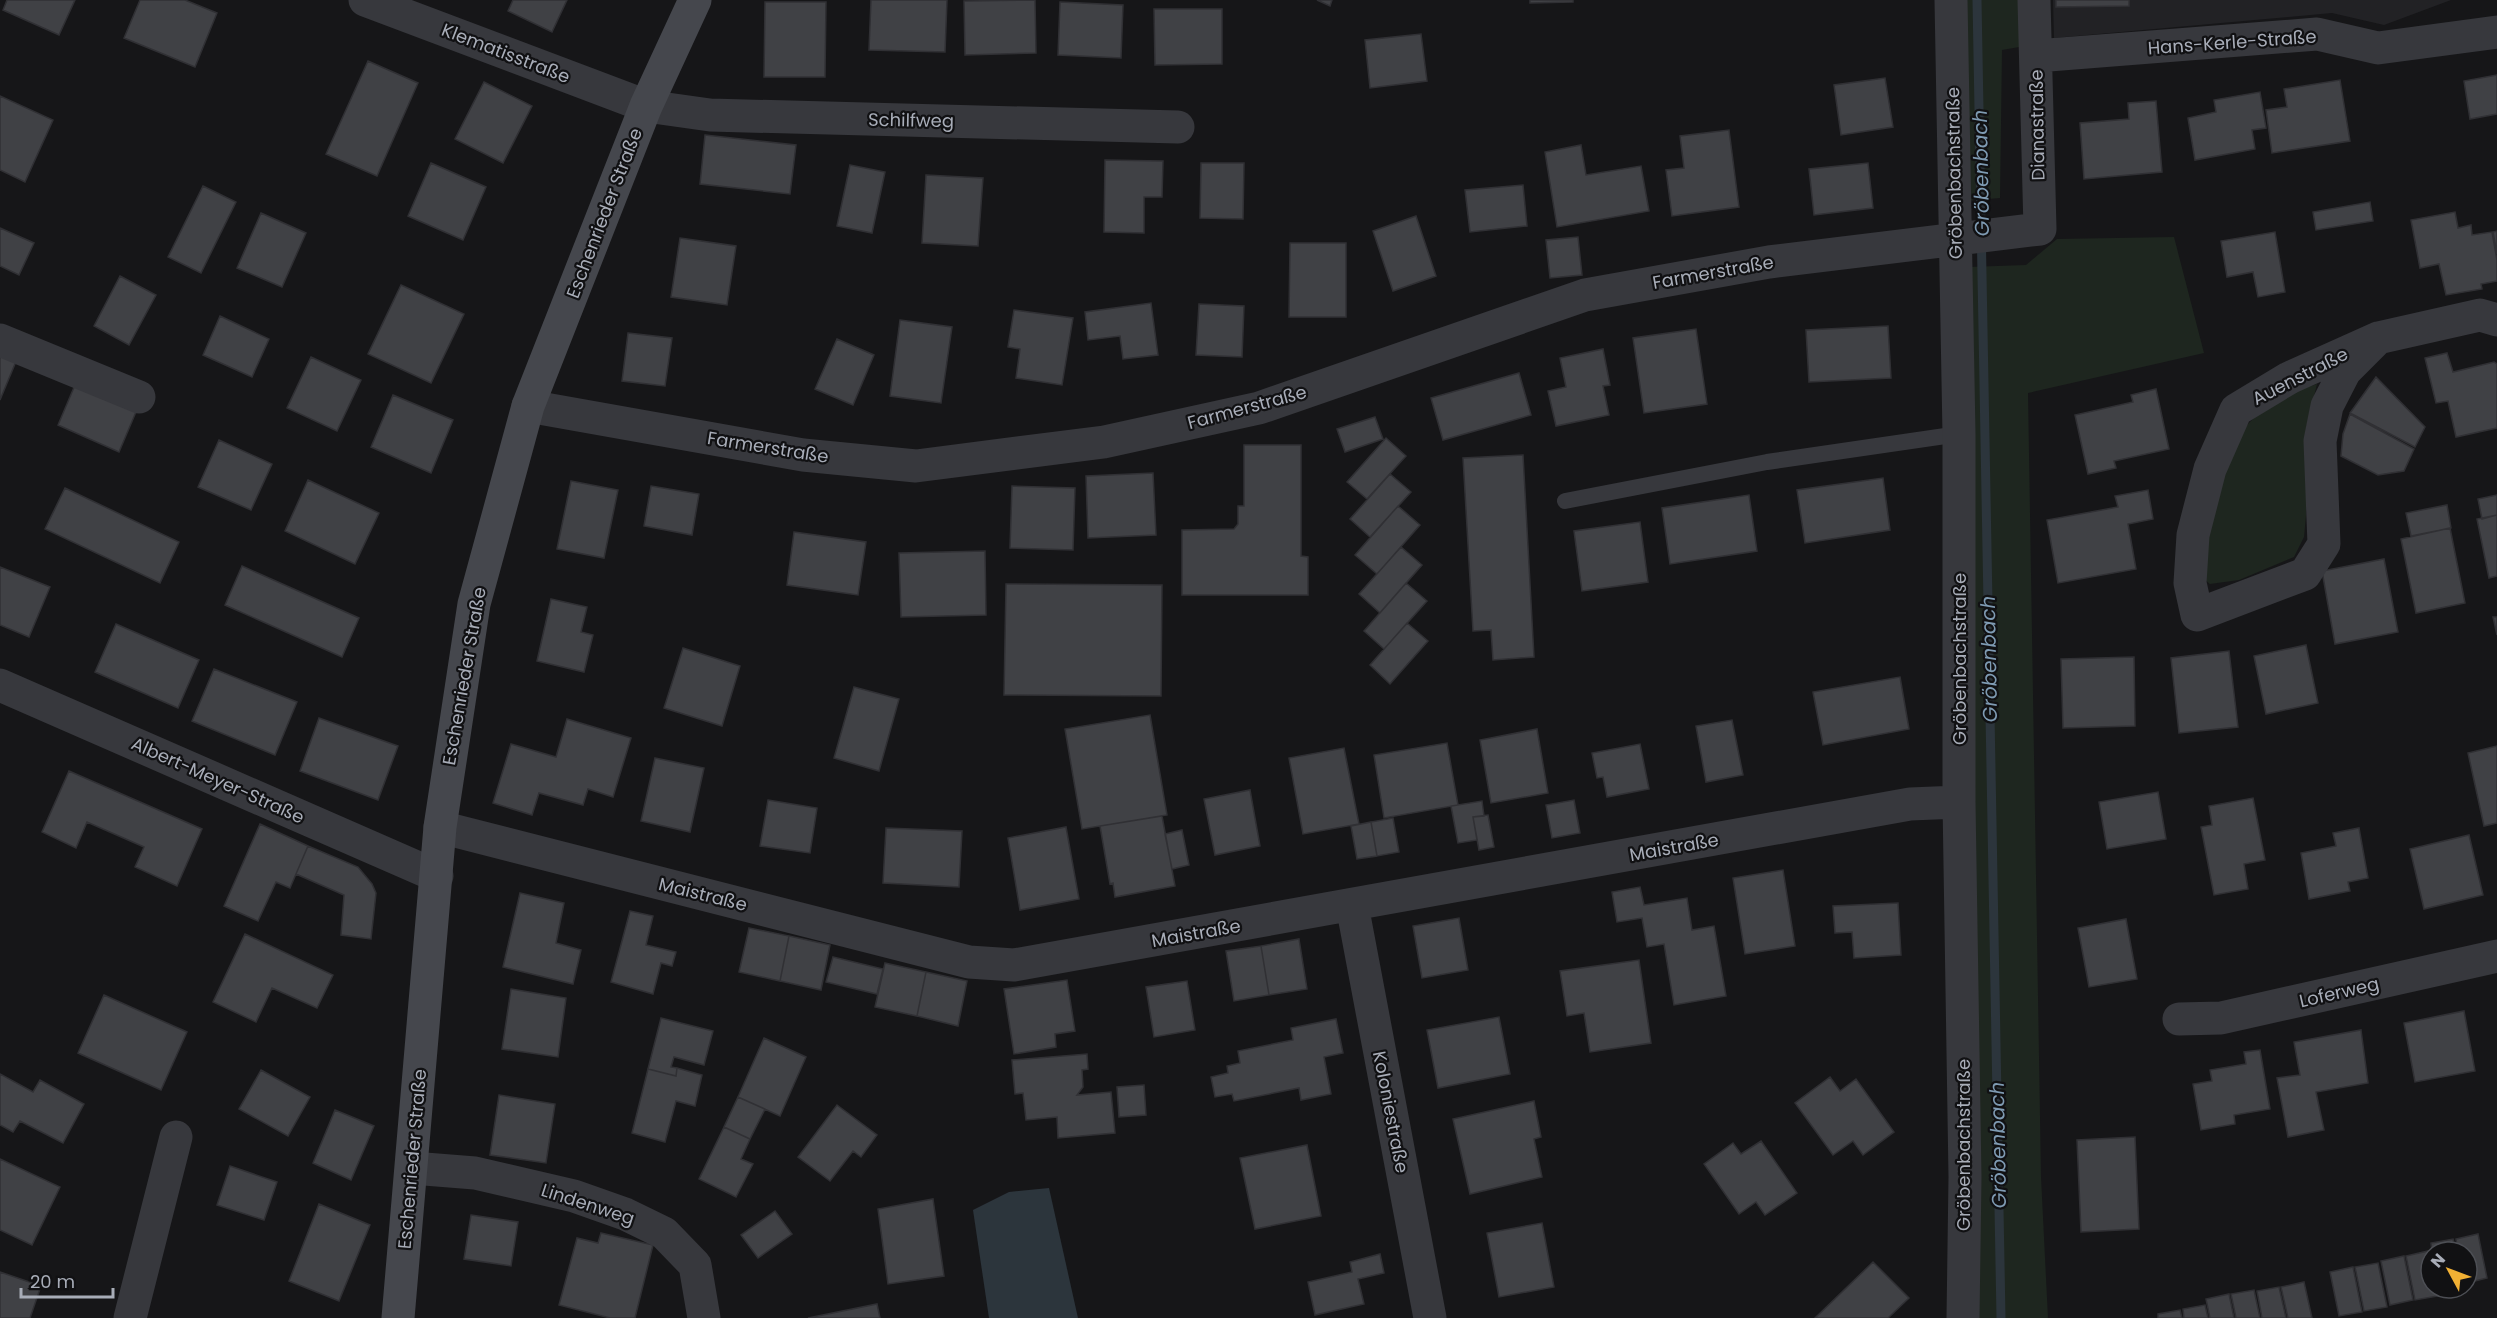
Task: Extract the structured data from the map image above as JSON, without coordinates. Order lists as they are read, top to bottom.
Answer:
{
  "streets": {
    "street": [
      "Hans-Kerle-Straße",
      "Klematisstraße",
      "Schilfweg",
      "Dianastraße",
      "Gröbenbachstraße",
      "Eschenrieder Straße",
      "Farmerstraße",
      "Auenstraße",
      "Albert-Meyer-Straße",
      "Maistraße",
      "Loferweg",
      "Koloniestraße",
      "Lindenweg"
    ]
  },
  "crossings": [
    ["Hans-Kerle-Straße", "Dianastraße"],
    ["Klematisstraße", "Schilfweg"],
    ["Klematisstraße", "Eschenrieder Straße"],
    ["Schilfweg", "Eschenrieder Straße"],
    ["Dianastraße", "Gröbenbachstraße"],
    ["Dianastraße", "Farmerstraße"],
    ["Gröbenbachstraße", "Farmerstraße"],
    ["Gröbenbachstraße", "Maistraße"],
    ["Eschenrieder Straße", "Farmerstraße"],
    ["Eschenrieder Straße", "Albert-Meyer-Straße"],
    ["Eschenrieder Straße", "Maistraße"],
    ["Eschenrieder Straße", "Lindenweg"],
    ["Maistraße", "Koloniestraße"]
  ],
  "water": ["Gröbenbach"],
  "scale_bar": "20 m",
  "north": "top left"
}
